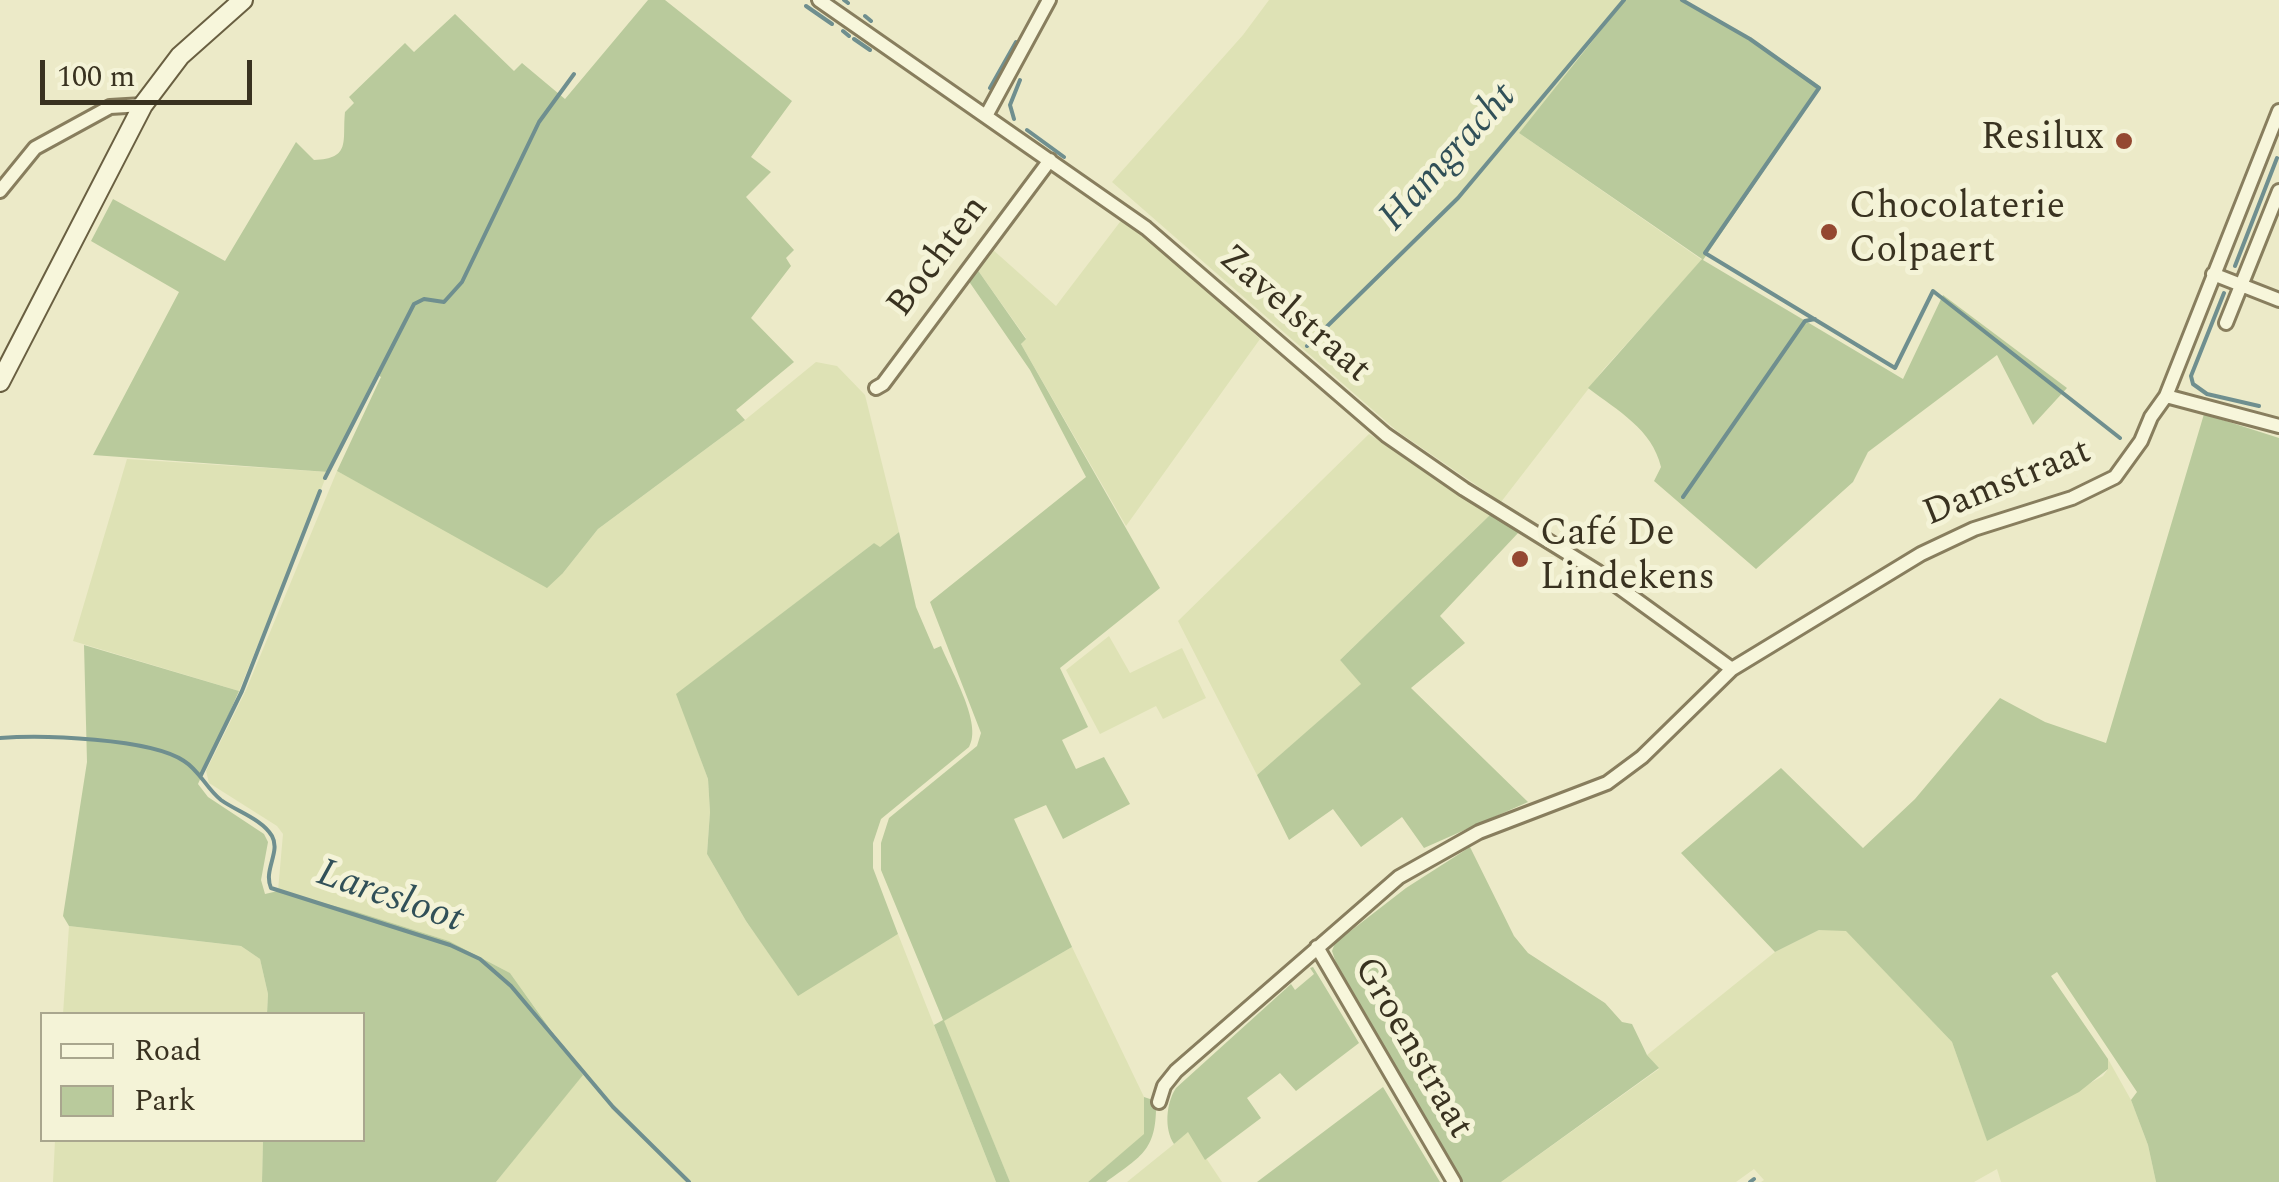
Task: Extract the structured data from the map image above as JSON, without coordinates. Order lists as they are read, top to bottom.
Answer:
{
  "streets": {
    "street": [
      "Bochten",
      "Zavelstraat",
      "Damstraat",
      "Groenstraat"
    ]
  },
  "crossings": [
    ["Bochten", "Zavelstraat"],
    ["Zavelstraat", "Damstraat"],
    ["Damstraat", "Groenstraat"]
  ],
  "water": ["Hamgracht", "Laresloot"],
  "places": ["Resilux", "Chocolaterie Colpaert", "Café De Lindekens"],
  "legend": ["Road", "Park"],
  "scale_bar": "100 m"
}
